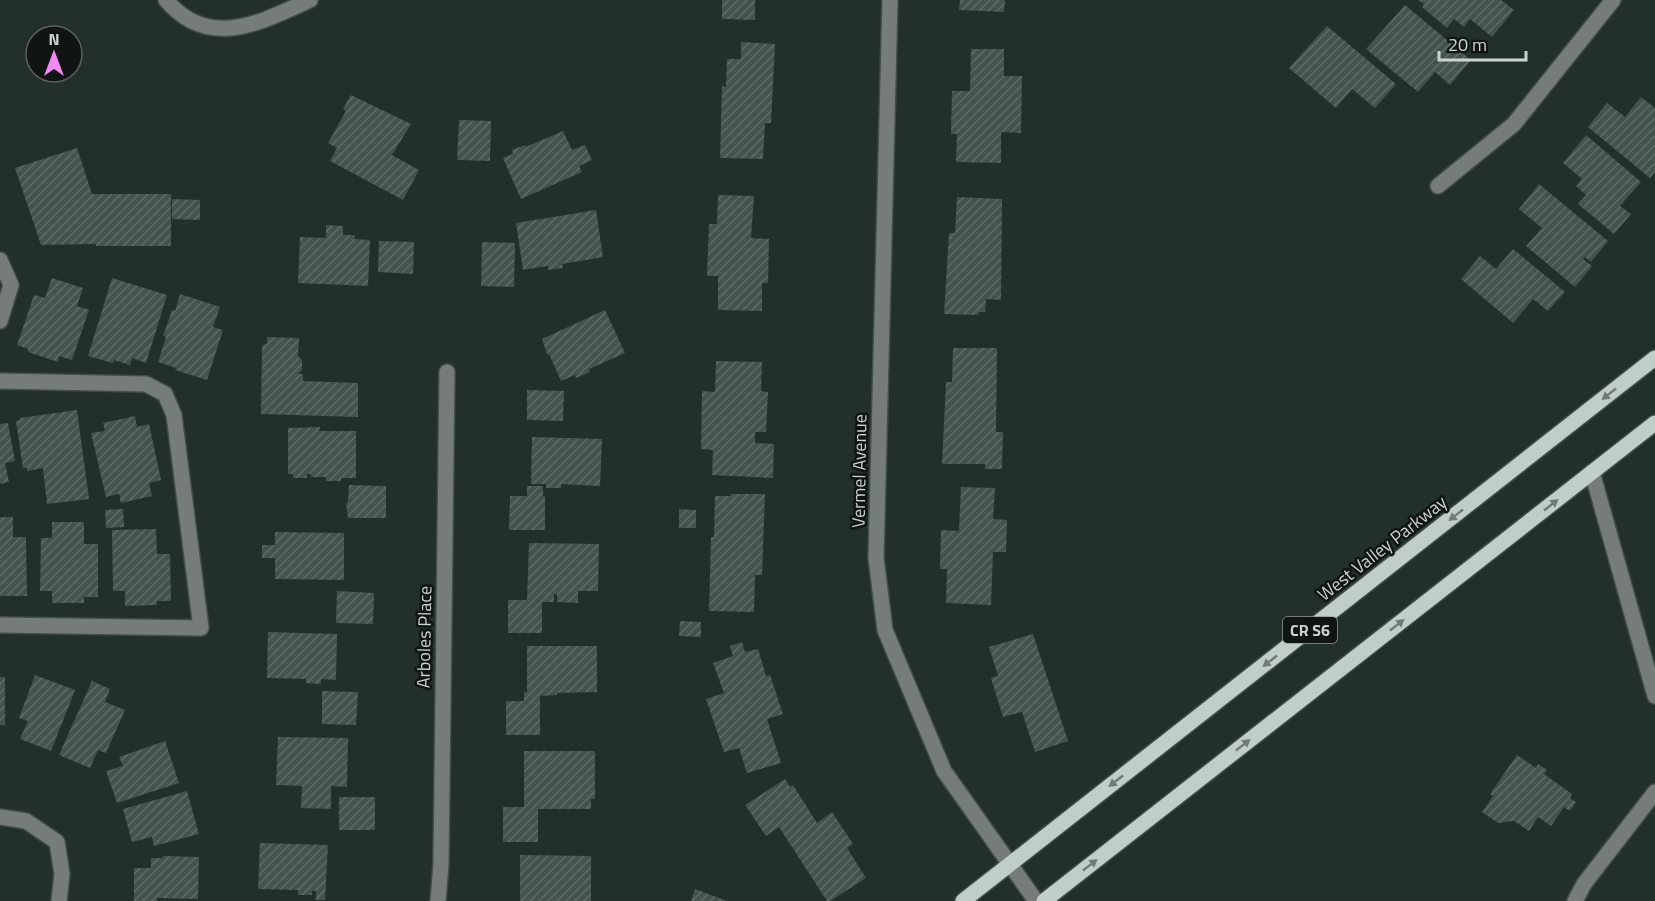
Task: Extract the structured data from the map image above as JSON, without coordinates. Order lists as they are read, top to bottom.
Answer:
{
  "streets": {
    "main road": ["West Valley Parkway", "CR S6"],
    "street": ["Vermel Avenue", "Arboles Place"]
  },
  "crossings": [
    ["Vermel Avenue", "West Valley Parkway"]
  ],
  "scale_bar": "20 m",
  "north": "top"
}
